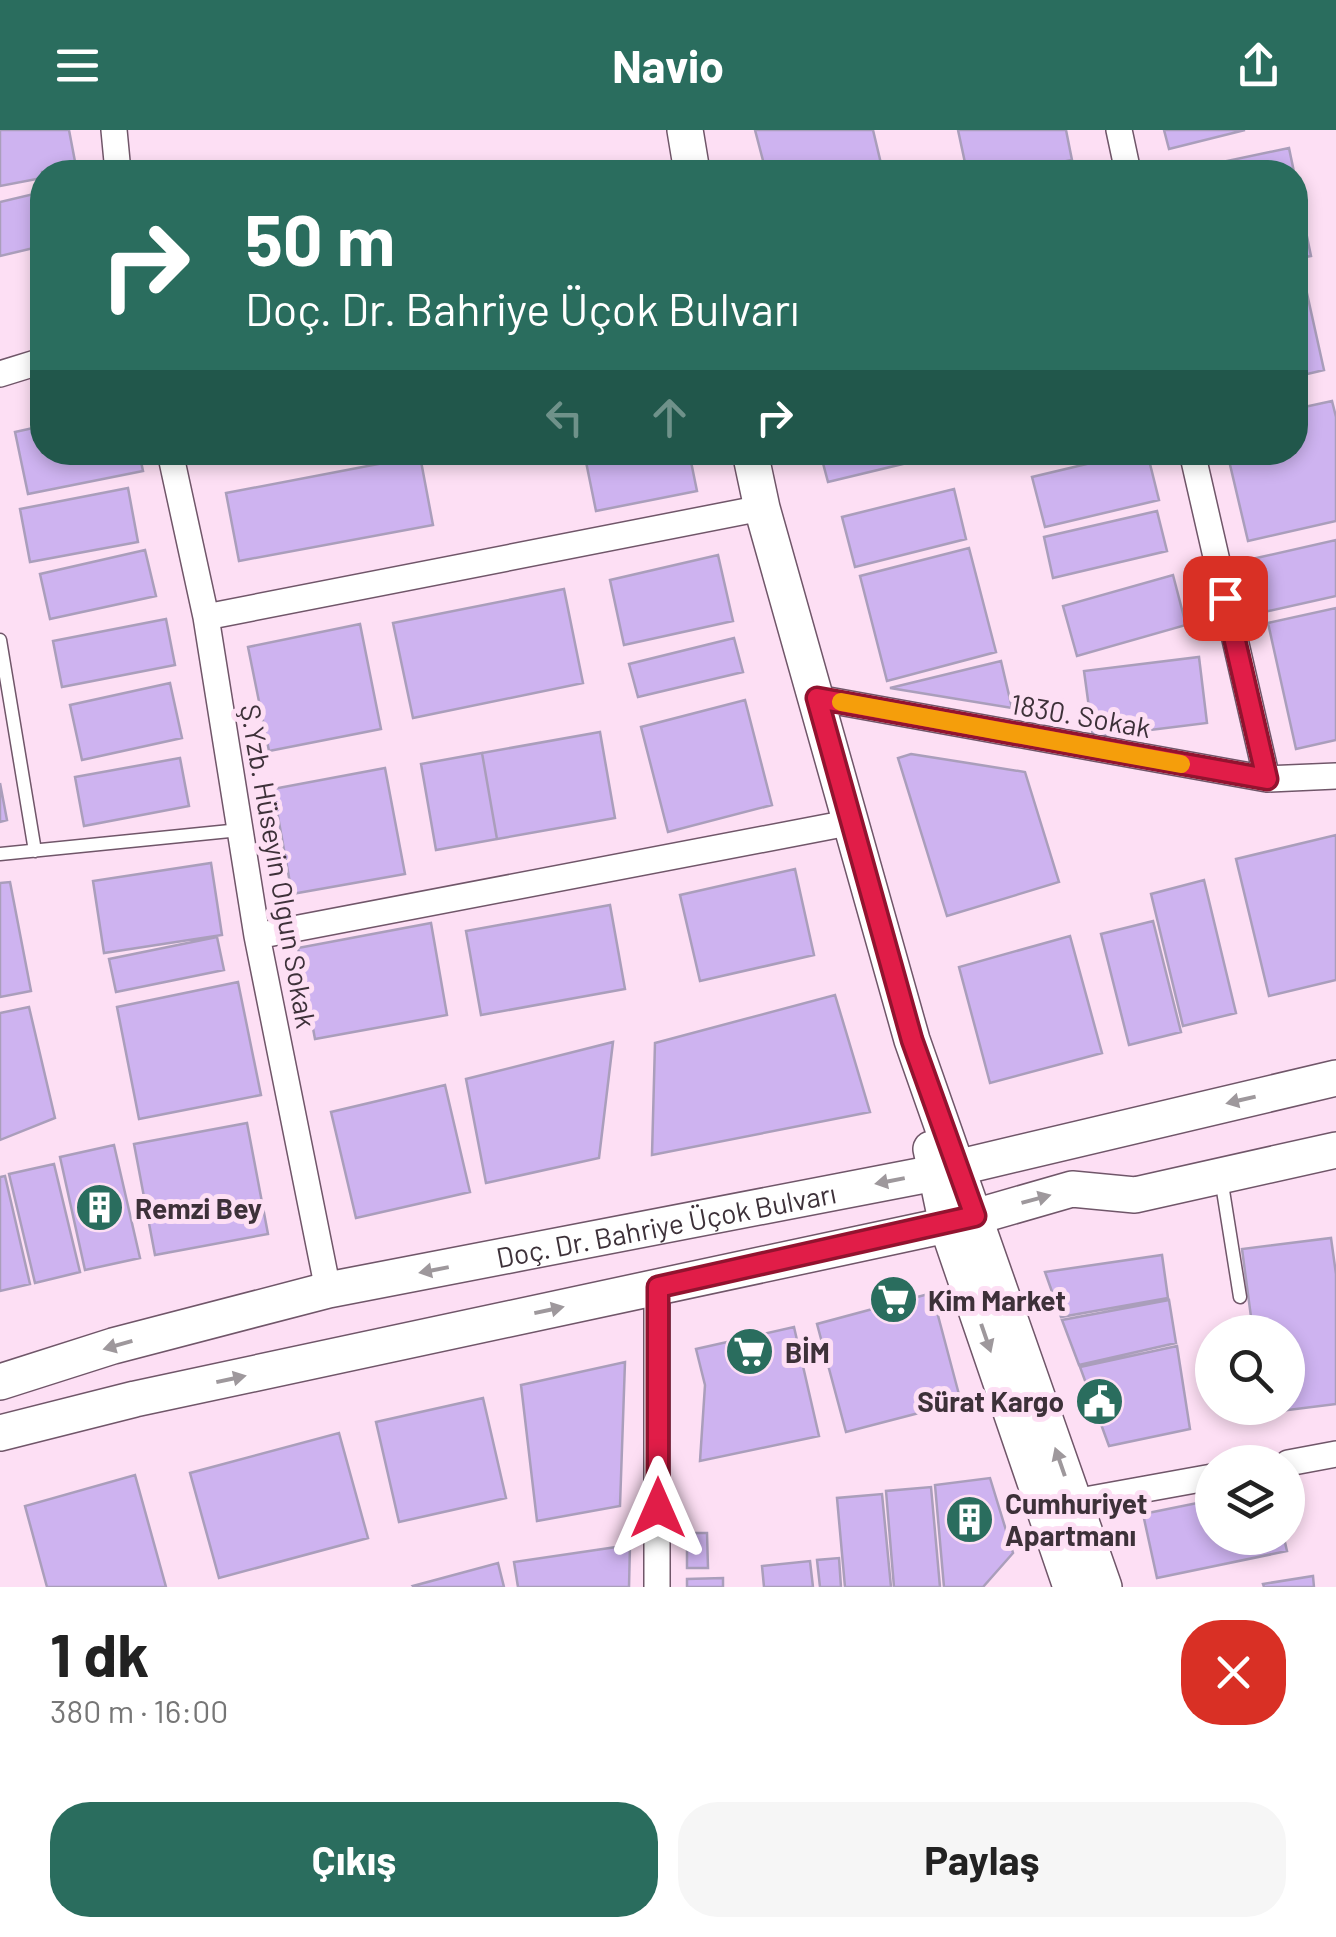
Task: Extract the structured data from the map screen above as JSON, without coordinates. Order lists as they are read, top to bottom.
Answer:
{
  "streets": {
    "main road": ["Doç. Dr. Bahriye Üçok Bulvarı"],
    "street": ["1830. Sokak", "Ş.Yzb. Hüseyin Olgun Sokak"]
  },
  "crossings": [
    ["Ş.Yzb. Hüseyin Olgun Sokak", "Doç. Dr. Bahriye Üçok Bulvarı"]
  ],
  "places": {
    "building": ["Remzi Bey", "Cumhuriyet Apartmanı"],
    "supermarket": ["Kim Market", "BİM"],
    "public building": ["Sürat Kargo"]
  },
  "page": {
    "header": "Navio",
    "turn": ["50 m", "Doç. Dr. Bahriye Üçok Bulvarı"],
    "heading": ["1 dk", "380 m · 16:00"],
    "buttons": ["Çıkış", "Paylaş"]
  }
}
